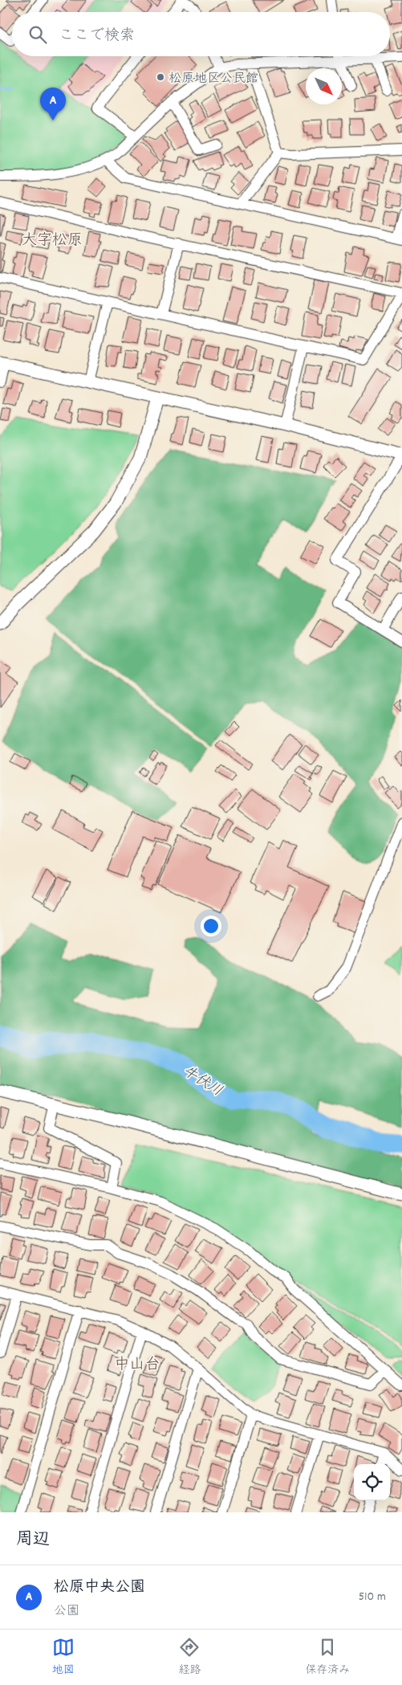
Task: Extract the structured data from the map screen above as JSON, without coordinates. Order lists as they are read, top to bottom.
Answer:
{
  "districts": ["大字松原", "中山台"],
  "water": ["牛伏川"],
  "places": ["松原地区公民館"],
  "north": "bottom right",
  "page": {
    "search": "ここで検索",
    "pins": "A",
    "heading": "周辺",
    "list": [
      {
        "mark": "A",
        "name": "松原中央公園",
        "note": "公園",
        "value": "510 m"
      }
    ],
    "nav": ["地図", "経路", "保存済み"]
  }
}
